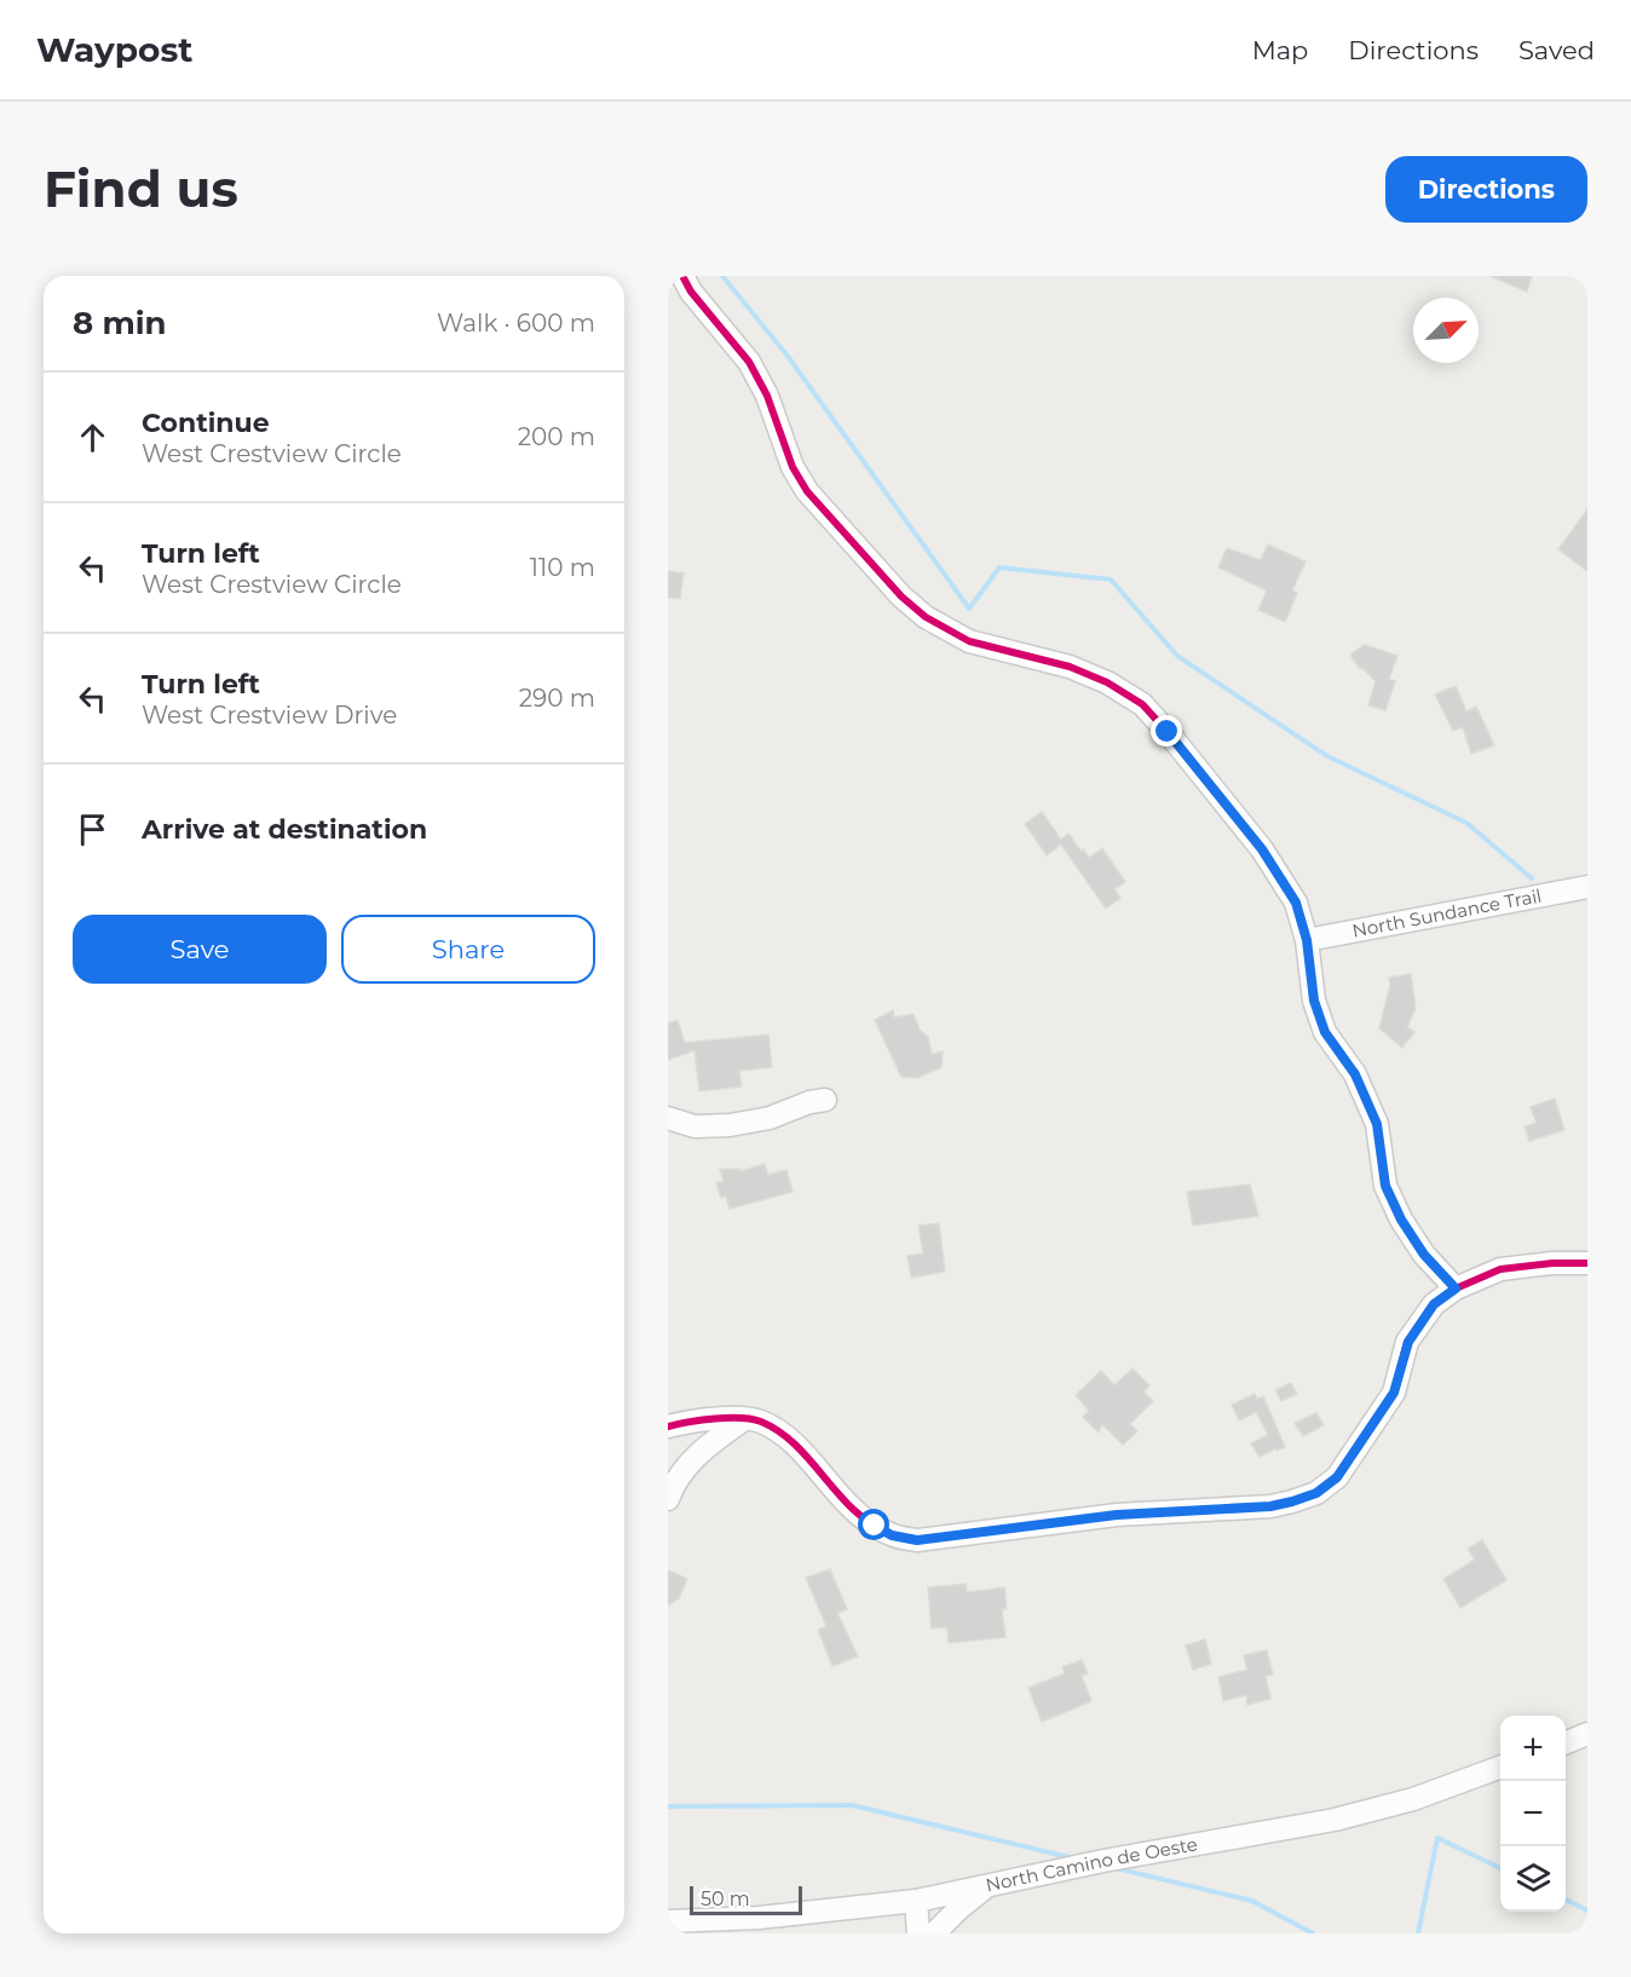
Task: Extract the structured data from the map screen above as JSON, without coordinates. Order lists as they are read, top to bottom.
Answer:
{
  "streets": {
    "street": ["North Sundance Trail", "North Camino de Oeste"]
  },
  "scale_bar": "50 m",
  "north": "top right",
  "page": {
    "header": "Waypost",
    "nav": ["Map", "Directions", "Saved"],
    "buttons": [
      "Directions",
      ["Save", "Share"]
    ],
    "title": "Find us",
    "heading": ["8 min", "Walk · 600 m"],
    "list": [
      ["Continue", "West Crestview Circle", "200 m"],
      ["Turn left", "West Crestview Circle", "110 m"],
      ["Turn left", "West Crestview Drive", "290 m"],
      "Arrive at destination"
    ],
    "map_buttons": ["+", "−"],
    "scale": "50 m"
  }
}
